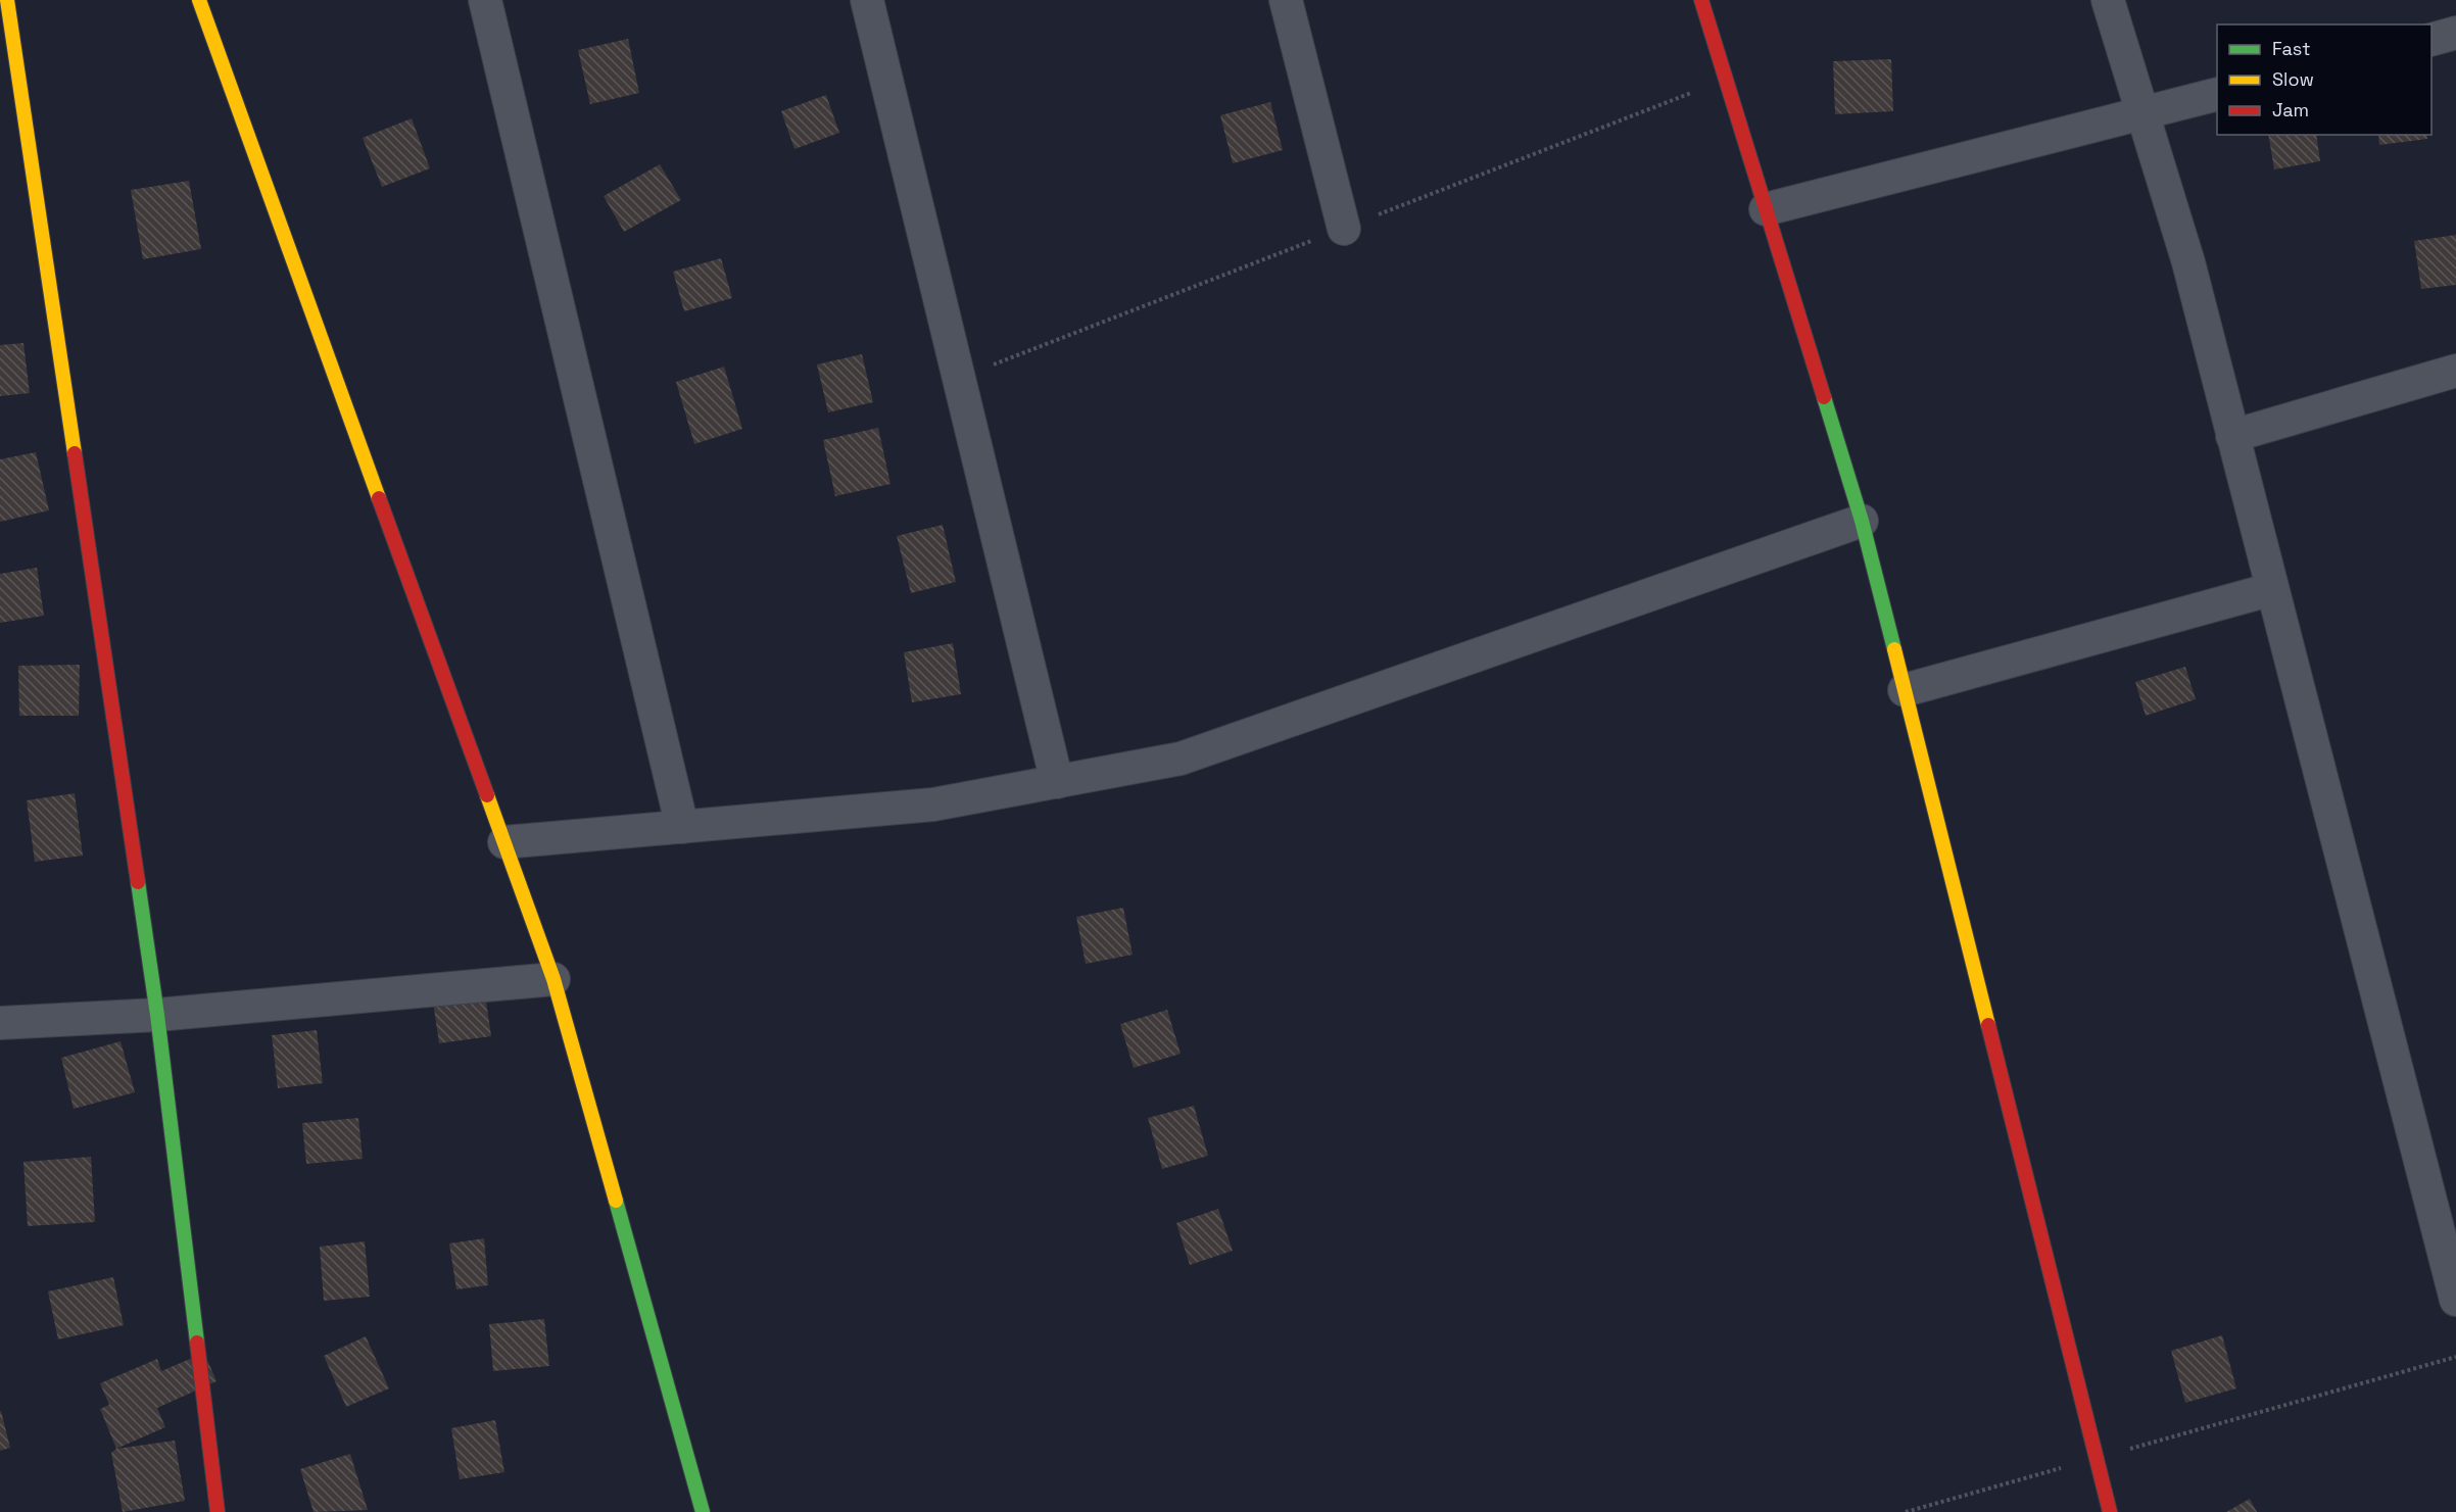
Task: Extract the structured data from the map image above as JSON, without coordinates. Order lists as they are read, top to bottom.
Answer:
{
  "legend": ["Fast", "Slow", "Jam"]
}
